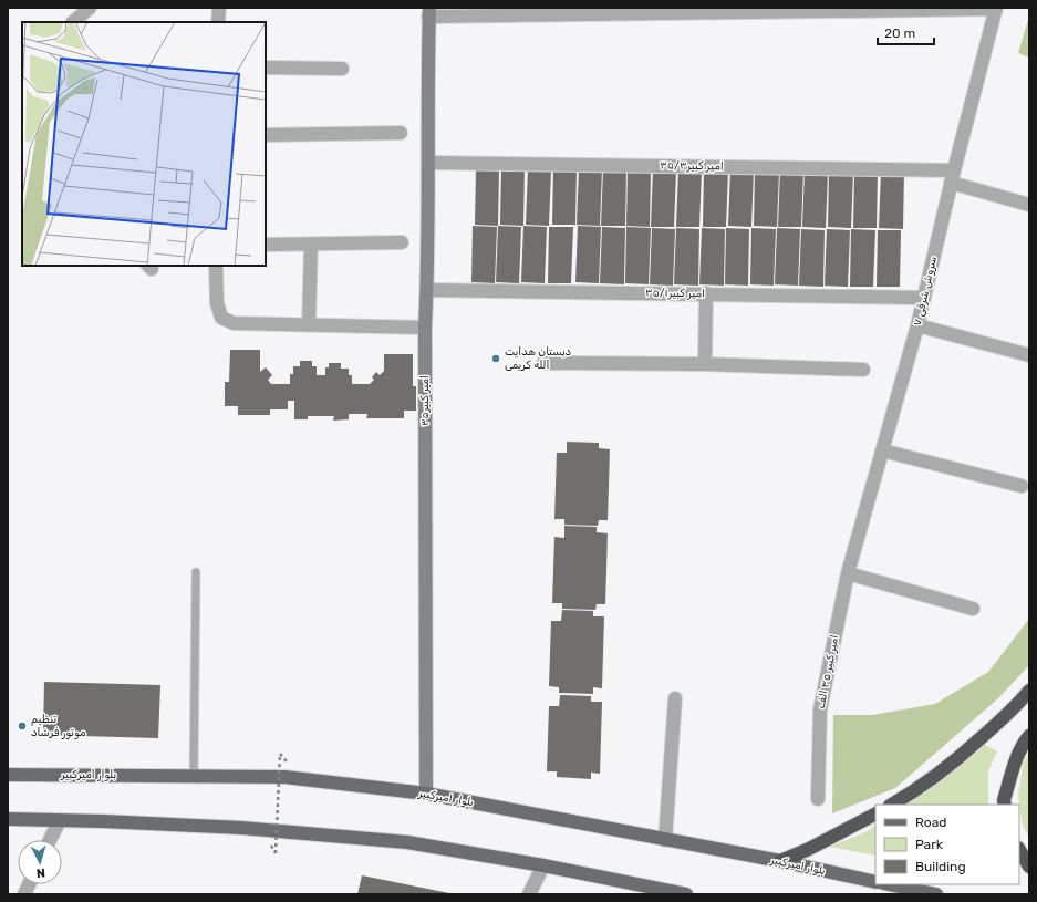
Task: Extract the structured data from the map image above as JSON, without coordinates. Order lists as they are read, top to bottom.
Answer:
{
  "streets": {
    "main road": ["بلوار امیرکبیر"],
    "street": [
      "امیر کبیر۳۵/۳",
      "سروش شرقی ۷",
      "امیر کبیر۳۵/۱",
      "امیر کبیر۳۵",
      "امیر کبیر ۳۵ الف"
    ]
  },
  "crossings": [
    ["امیر کبیر۳۵/۳", "سروش شرقی ۷"],
    ["امیر کبیر۳۵/۳", "امیر کبیر۳۵"],
    ["سروش شرقی ۷", "امیر کبیر۳۵/۱"],
    ["سروش شرقی ۷", "امیر کبیر ۳۵ الف"],
    ["امیر کبیر۳۵/۱", "امیر کبیر۳۵"],
    ["امیر کبیر۳۵", "بلوار امیرکبیر"]
  ],
  "places": ["دبستان هدایت الله کریمی", "تنظیم موتور فرشاد"],
  "legend": ["Road", "Park", "Building"],
  "scale_bar": "20 m",
  "north": "bottom"
}
